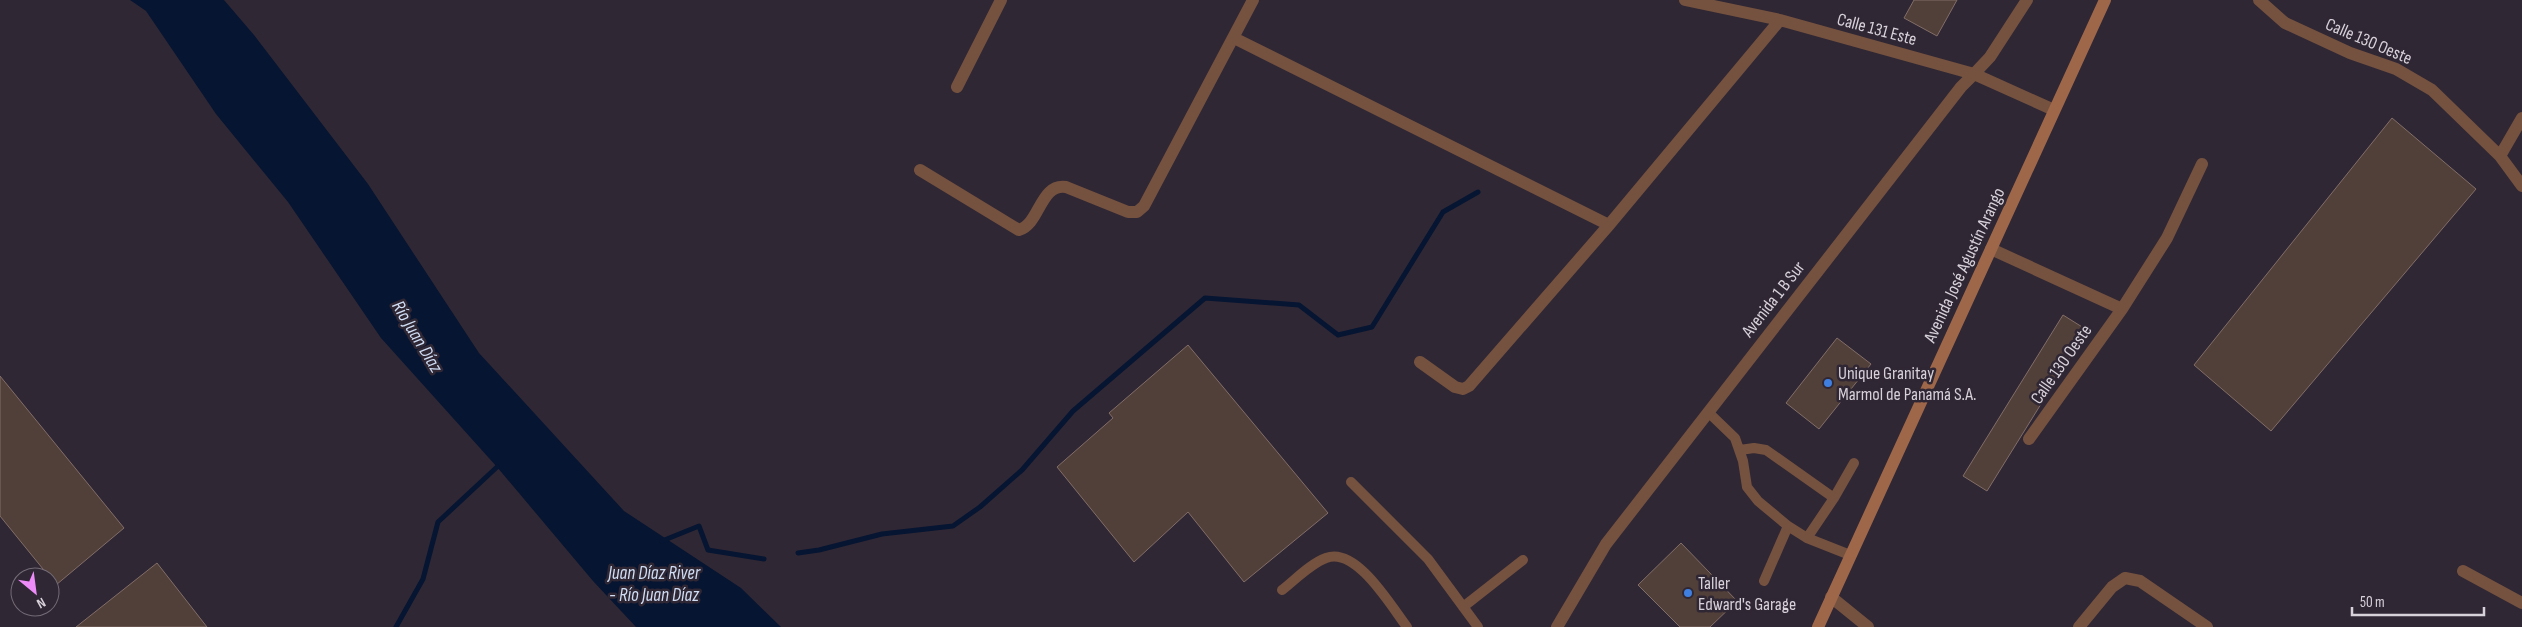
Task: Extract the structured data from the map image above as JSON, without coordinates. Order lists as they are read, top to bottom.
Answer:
{
  "streets": {
    "main road": ["Avenida José Agustín Arango"],
    "street": ["Calle 131 Este", "Calle 130 Oeste", "Avenida 1 B Sur"]
  },
  "crossings": [
    ["Calle 131 Este", "Avenida José Agustín Arango"],
    ["Calle 131 Este", "Avenida 1 B Sur"]
  ],
  "water": ["Río Juan Díaz", "Juan Díaz River - Río Juan Díaz"],
  "places": ["Unique Granitay Marmol de Panamá S.A.", "Taller Edward's Garage"],
  "scale_bar": "50 m",
  "north": "bottom right"
}
